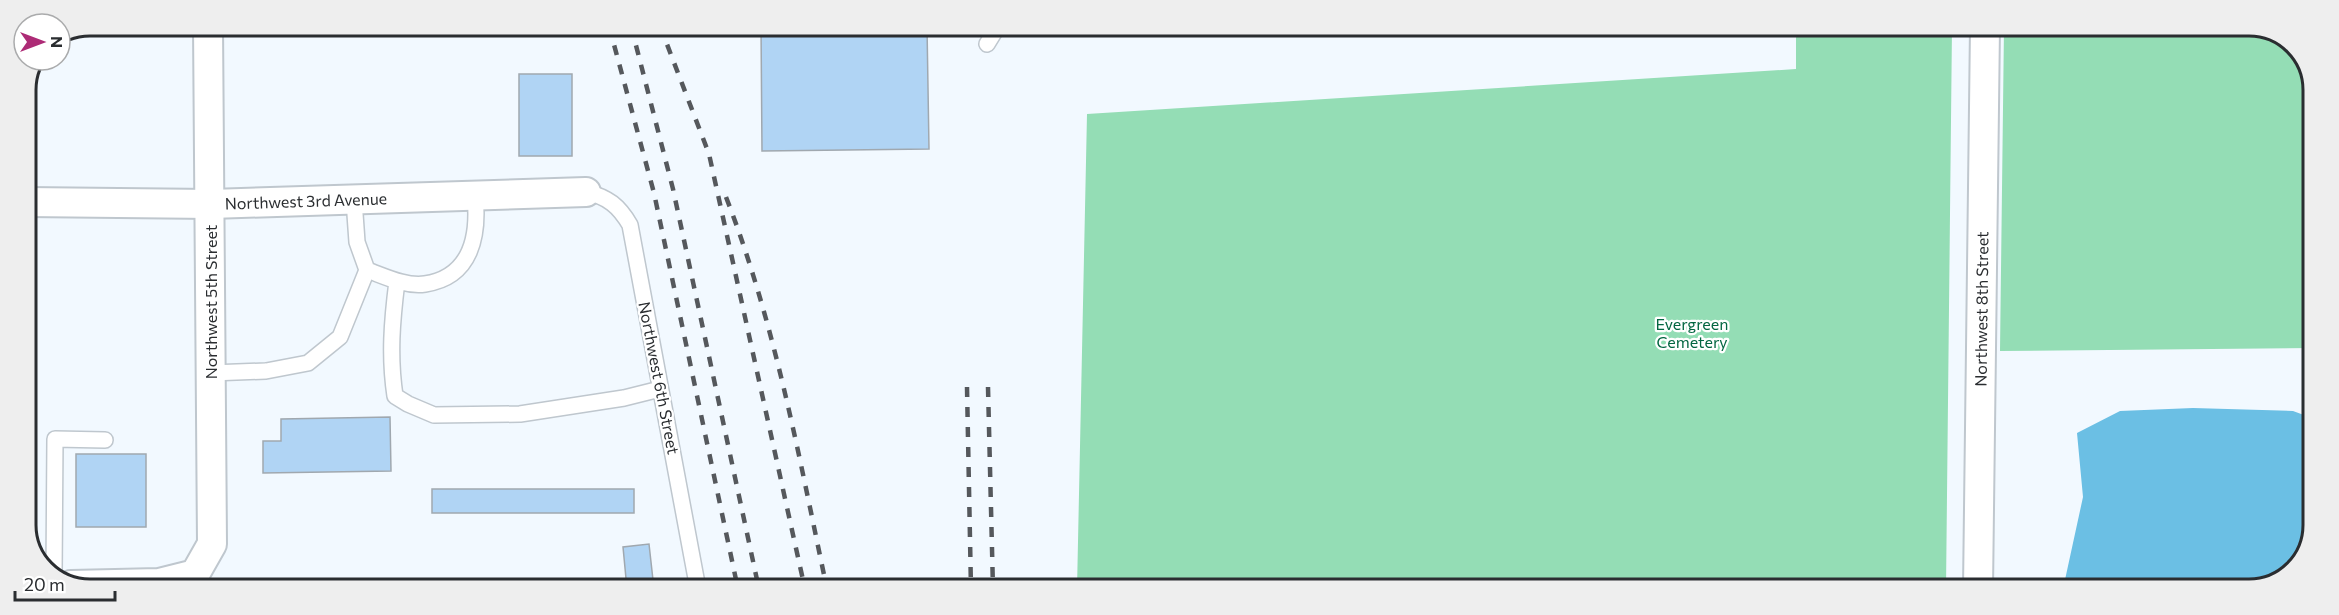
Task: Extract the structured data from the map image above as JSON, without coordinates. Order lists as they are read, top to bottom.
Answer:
{
  "streets": {
    "street": ["Northwest 3rd Avenue", "Northwest 5th Street", "Northwest 8th Street"],
    "lane": ["Northwest 6th Street"]
  },
  "crossings": [
    ["Northwest 3rd Avenue", "Northwest 5th Street"],
    ["Northwest 3rd Avenue", "Northwest 6th Street"]
  ],
  "parks": ["Evergreen Cemetery"],
  "scale_bar": "20 m",
  "north": "right"
}
